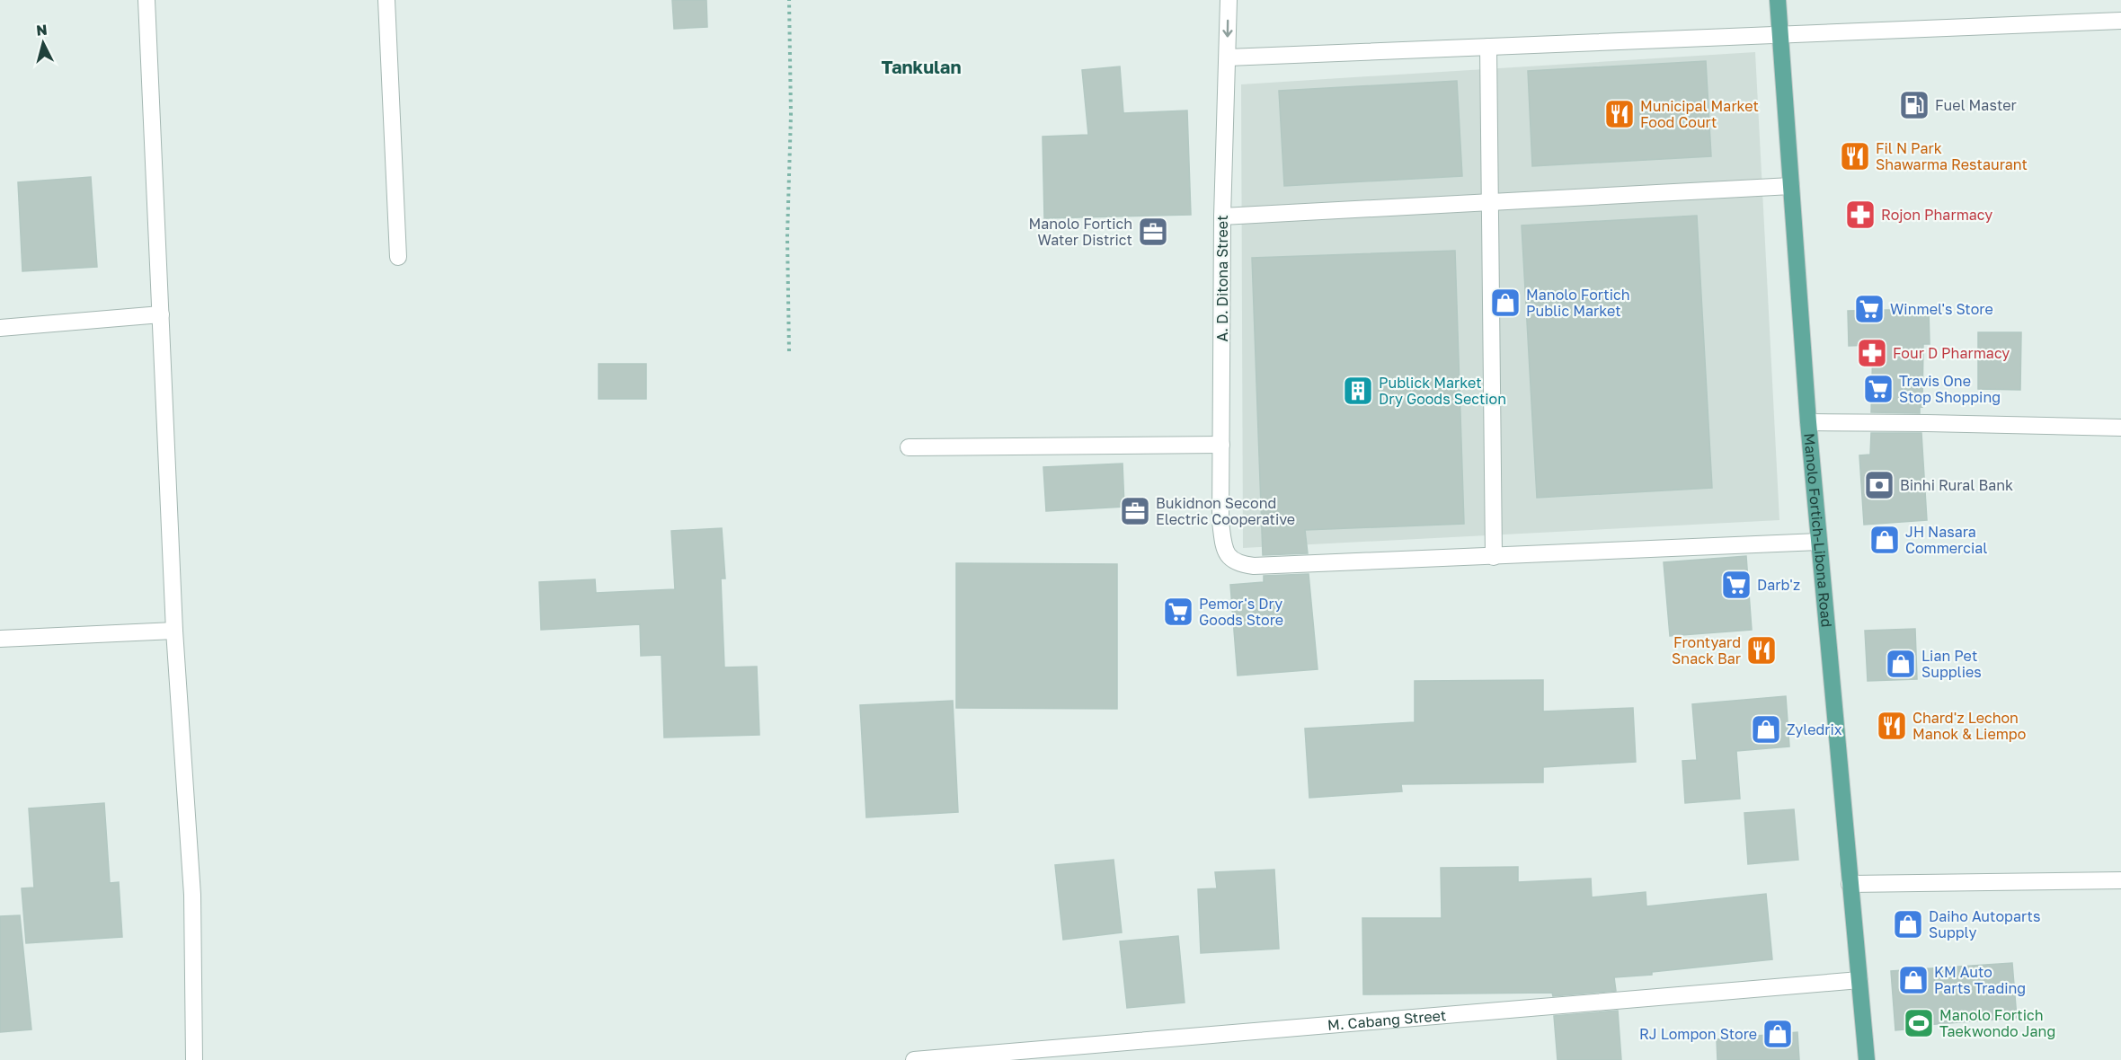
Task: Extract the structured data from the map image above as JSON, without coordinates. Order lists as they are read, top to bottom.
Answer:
{
  "streets": {
    "main road": ["Manolo Fortich-Libona Road"],
    "street": ["A. D. Ditona Street", "M. Cabang Street"]
  },
  "crossings": [
    ["Manolo Fortich-Libona Road", "M. Cabang Street"]
  ],
  "districts": ["Tankulan"],
  "places": {
    "fuel station": ["Fuel Master"],
    "restaurant": [
      "Municipal Market Food Court",
      "Fil N Park Shawarma Restaurant",
      "Frontyard Snack Bar",
      "Chard'z Lechon Manok & Liempo"
    ],
    "pharmacy": ["Rojon Pharmacy", "Four D Pharmacy"],
    "office": ["Manolo Fortich Water District", "Bukidnon Second Electric Cooperative"],
    "shop": [
      "Manolo Fortich Public Market",
      "JH Nasara Commercial",
      "Lian Pet Supplies",
      "Zyledrix",
      "Daiho Autoparts Supply",
      "KM Auto Parts Trading",
      "RJ Lompon Store"
    ],
    "supermarket": [
      "Winmel's Store",
      "Travis One Stop Shopping",
      "Darb'z",
      "Pemor's Dry Goods Store"
    ],
    "building": ["Publick Market Dry Goods Section"],
    "bank": ["Binhi Rural Bank"],
    "sports": ["Manolo Fortich Taekwondo Jang"]
  },
  "north": "top"
}
